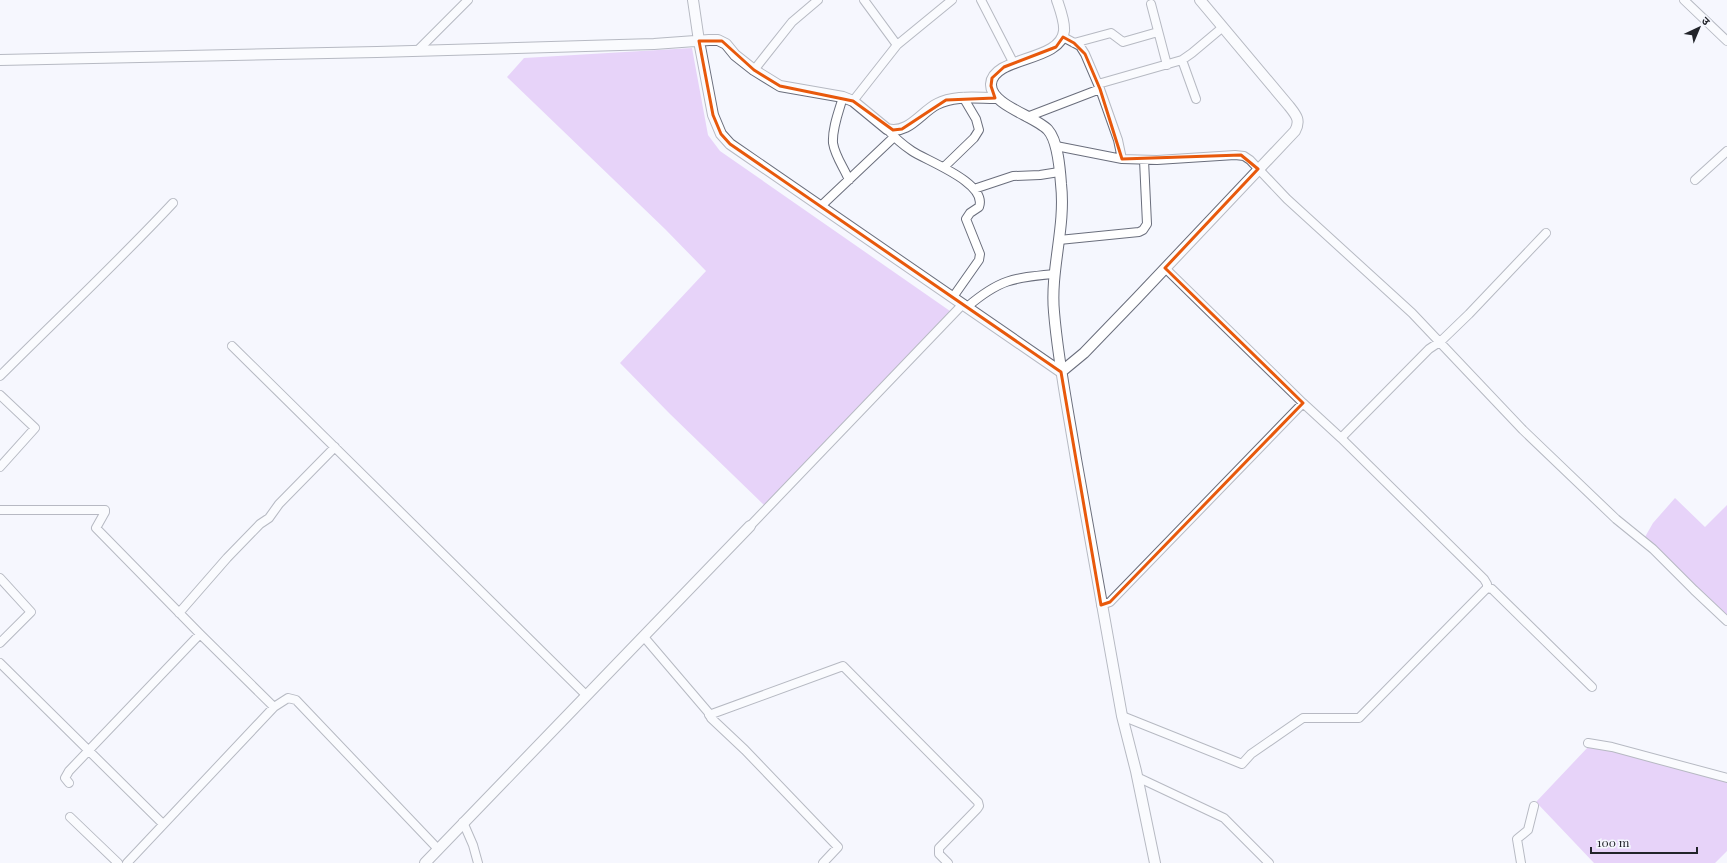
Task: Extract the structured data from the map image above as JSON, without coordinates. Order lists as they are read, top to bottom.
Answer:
{
  "scale_bar": "100 m",
  "north": "top right"
}
